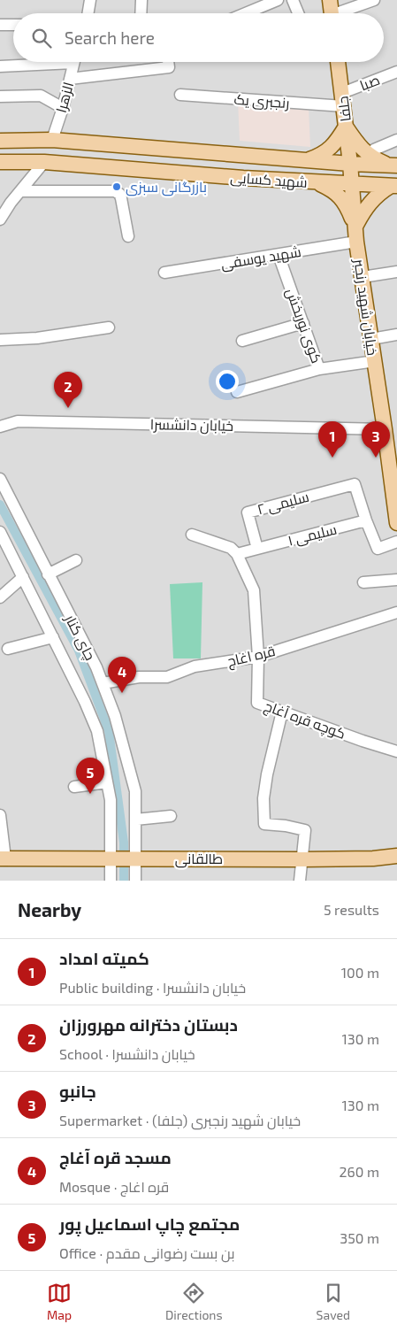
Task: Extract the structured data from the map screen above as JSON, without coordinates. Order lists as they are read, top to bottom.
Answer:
{
  "streets": {
    "main road": [
      "جلفا",
      "شهید کسایی",
      "خیابان شهید رنجبر",
      "طالقانی"
    ],
    "street": [
      "صبا",
      "الزهرا",
      "رنجبری یک",
      "شهید یوسفی",
      "کوی نوربخش",
      "خیابان دانشسرا",
      "سلیمی ۲",
      "سلیمی ۱",
      "چای کنار",
      "قره اغاج",
      "کوچه قره آغاج"
    ]
  },
  "crossings": [
    ["صبا", "رنجبری یک"],
    ["صبا", "جلفا"],
    ["الزهرا", "شهید کسایی"],
    ["رنجبری یک", "جلفا"],
    ["جلفا", "شهید کسایی"],
    ["جلفا", "خیابان شهید رنجبر"],
    ["شهید کسایی", "خیابان شهید رنجبر"],
    ["شهید یوسفی", "خیابان شهید رنجبر"],
    ["شهید یوسفی", "کوی نوربخش"],
    ["خیابان شهید رنجبر", "کوی نوربخش"],
    ["خیابان شهید رنجبر", "خیابان دانشسرا"],
    ["سلیمی ۲", "سلیمی ۱"],
    ["چای کنار", "قره اغاج"],
    ["چای کنار", "طالقانی"],
    ["قره اغاج", "کوچه قره آغاج"]
  ],
  "places": ["بازرگانی سبزی"],
  "page": {
    "search": "Search here",
    "pins": [
      "2",
      "1",
      "3",
      "4",
      "5"
    ],
    "heading": ["Nearby", "5 results"],
    "list": [
      {
        "mark": "1",
        "name": "کمیته امداد",
        "note": "Public building · خیابان دانشسرا",
        "value": "100 m"
      },
      {
        "mark": "2",
        "name": "دبستان دخترانه مهرورزان",
        "note": "School · خیابان دانشسرا",
        "value": "130 m"
      },
      {
        "mark": "3",
        "name": "جانبو",
        "note": "Supermarket · خیابان شهید رنجبری (جلفا)",
        "value": "130 m"
      },
      {
        "mark": "4",
        "name": "مسجد قره آغاج",
        "note": "Mosque · قره اغاج",
        "value": "260 m"
      },
      {
        "mark": "5",
        "name": "مجتمع چاپ اسماعیل پور",
        "note": "Office · بن بست رضوانی مقدم",
        "value": "350 m"
      }
    ],
    "nav": ["Map", "Directions", "Saved"]
  }
}
